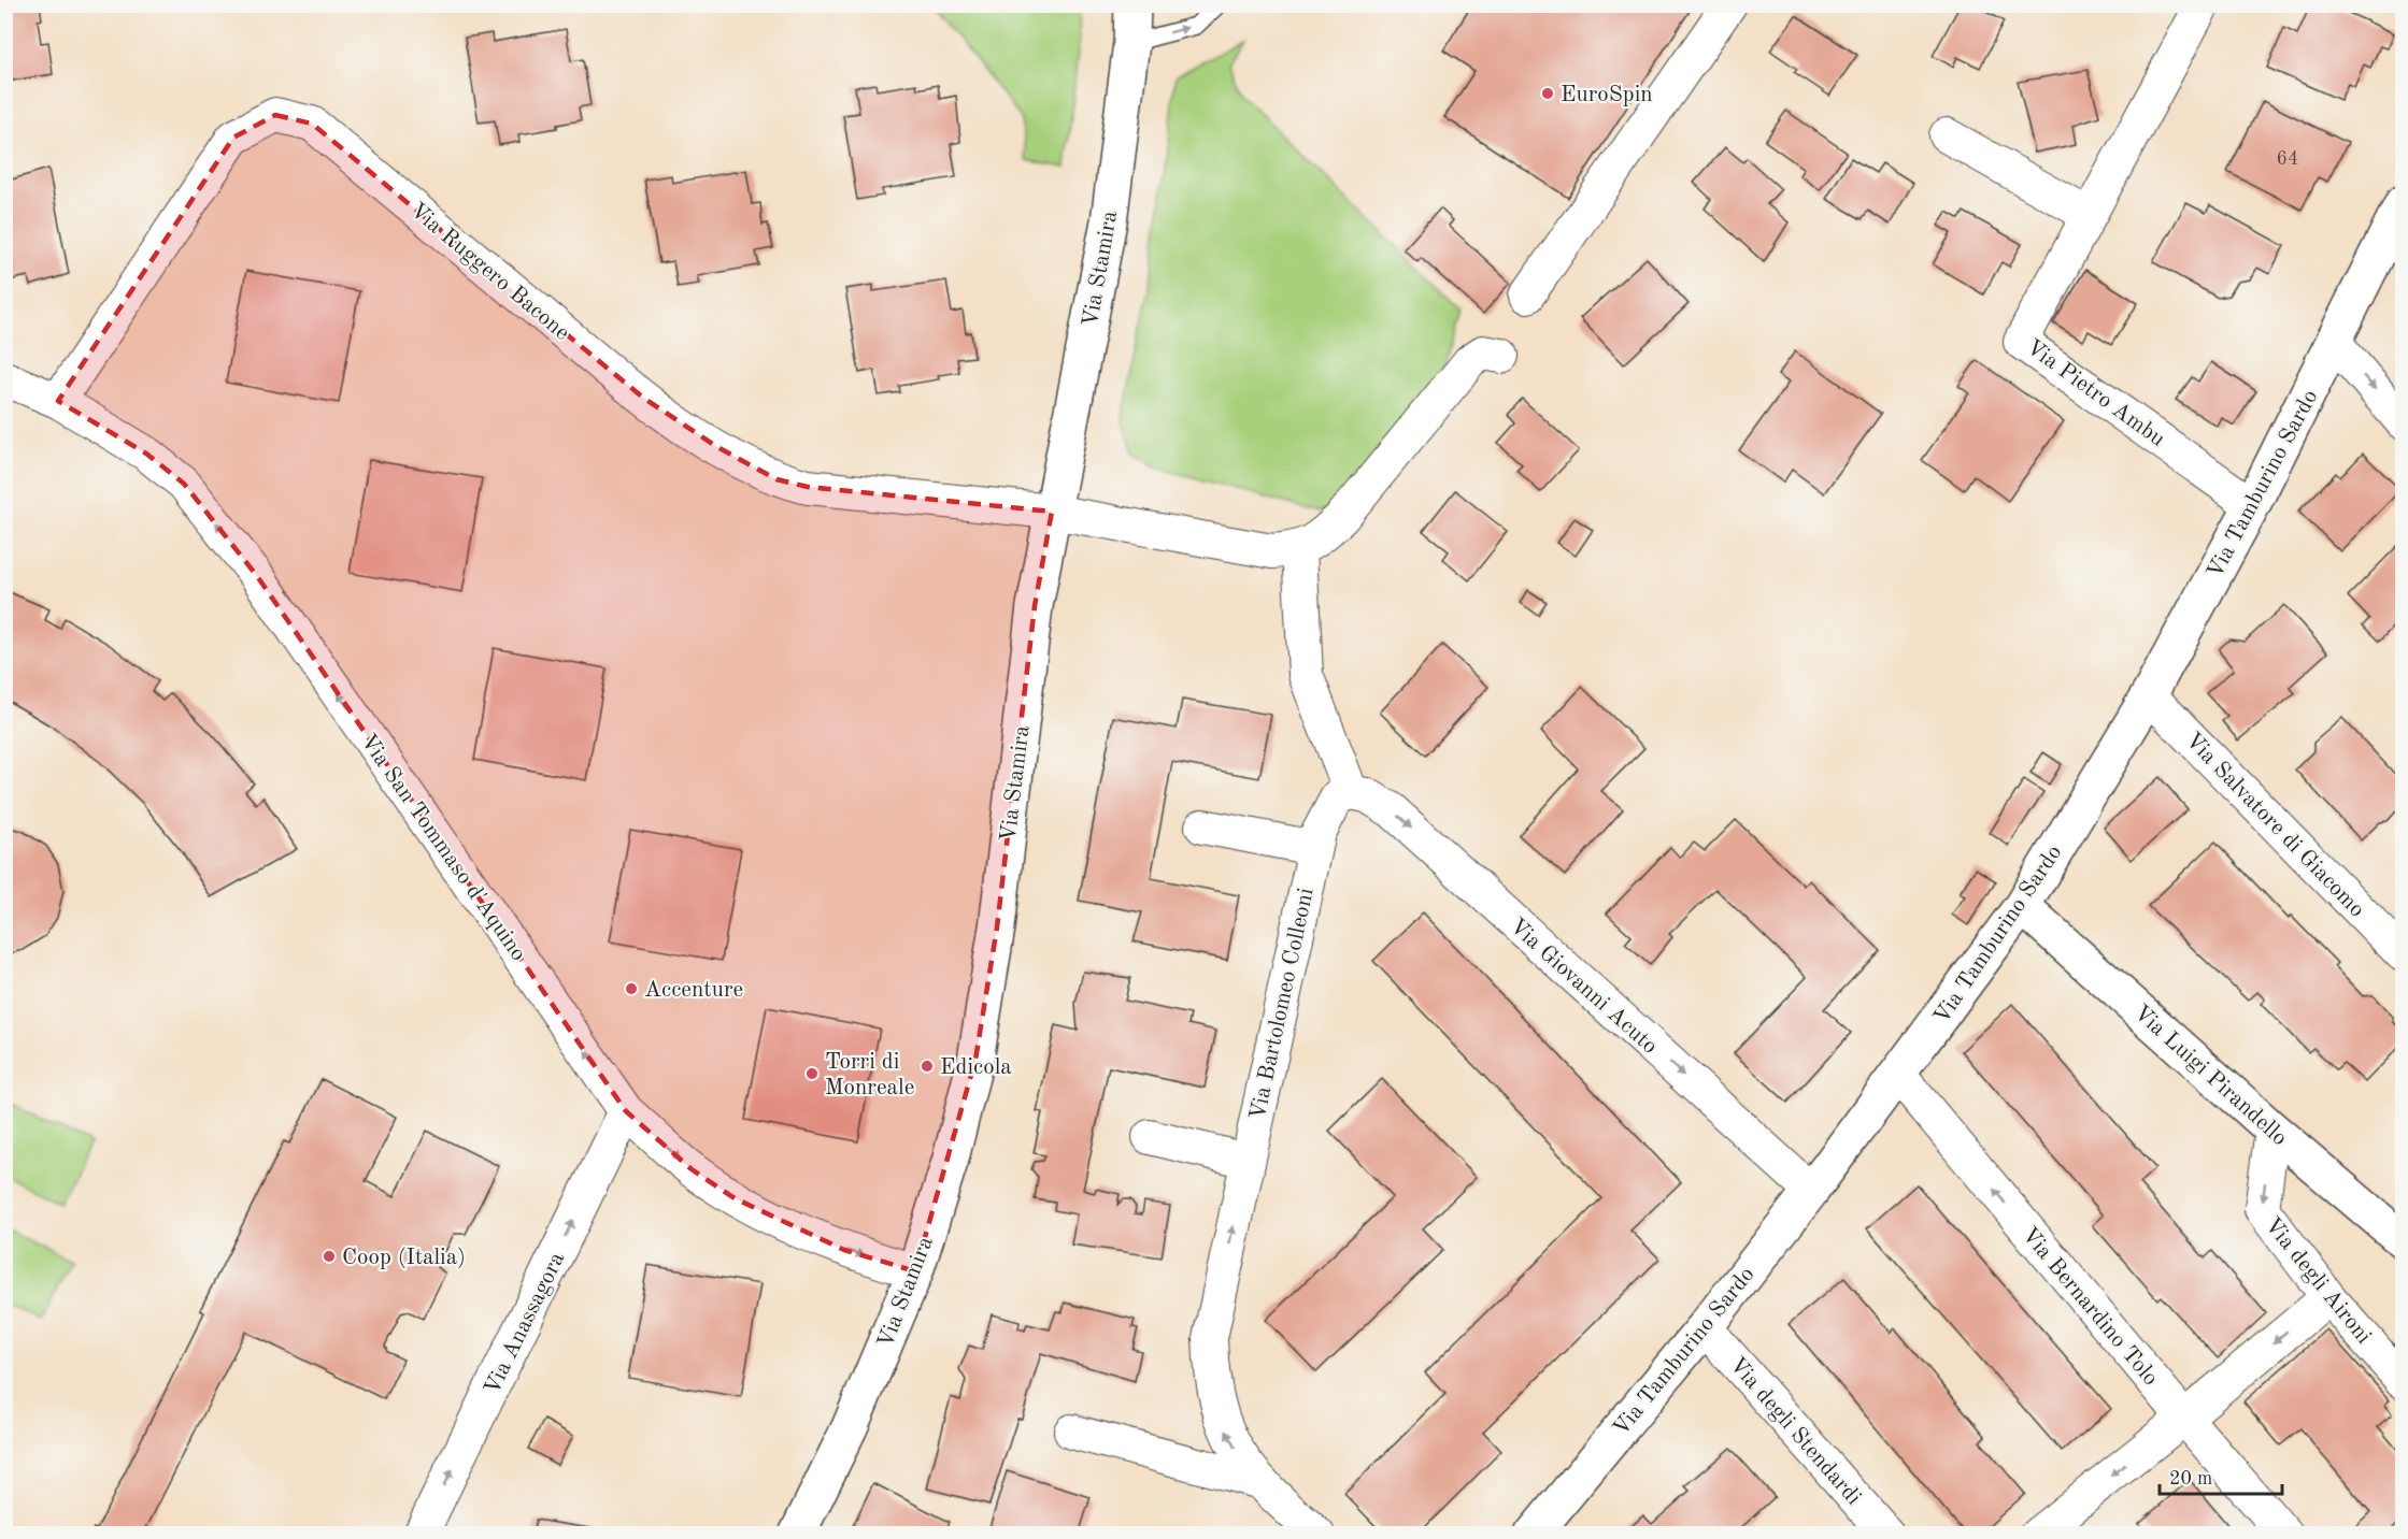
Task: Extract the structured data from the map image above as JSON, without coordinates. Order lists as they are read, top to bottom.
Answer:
{
  "streets": {
    "street": [
      "Via Stamira",
      "Via Ruggero Bacone",
      "Via Pietro Ambu",
      "Via Tamburino Sardo",
      "Via Salvatore di Giacomo",
      "Via San Tommaso d'Aquino",
      "Via Giovanni Acuto",
      "Via Bartolomeo Colleoni",
      "Via Luigi Pirandello",
      "Via degli Aironi",
      "Via Bernardino Tolo",
      "Via Anassagora",
      "Via degli Stendardi"
    ]
  },
  "crossings": [
    ["Via Stamira", "Via Ruggero Bacone"],
    ["Via Stamira", "Via San Tommaso d'Aquino"],
    ["Via Ruggero Bacone", "Via San Tommaso d'Aquino"],
    ["Via Pietro Ambu", "Via Tamburino Sardo"],
    ["Via Tamburino Sardo", "Via Salvatore di Giacomo"],
    ["Via Tamburino Sardo", "Via Giovanni Acuto"],
    ["Via Tamburino Sardo", "Via Luigi Pirandello"],
    ["Via Tamburino Sardo", "Via Bernardino Tolo"],
    ["Via Tamburino Sardo", "Via degli Stendardi"],
    ["Via San Tommaso d'Aquino", "Via Anassagora"],
    ["Via Giovanni Acuto", "Via Bartolomeo Colleoni"],
    ["Via Luigi Pirandello", "Via degli Aironi"]
  ],
  "one_way": [
    "Via Giovanni Acuto",
    "Via degli Aironi",
    "Via Bernardino Tolo",
    "Via Anassagora"
  ],
  "places": [
    "EuroSpin",
    "Accenture",
    "Edicola",
    "Torri di Monreale",
    "Coop (Italia)"
  ],
  "house_numbers": ["64"],
  "scale_bar": "20 m"
}
